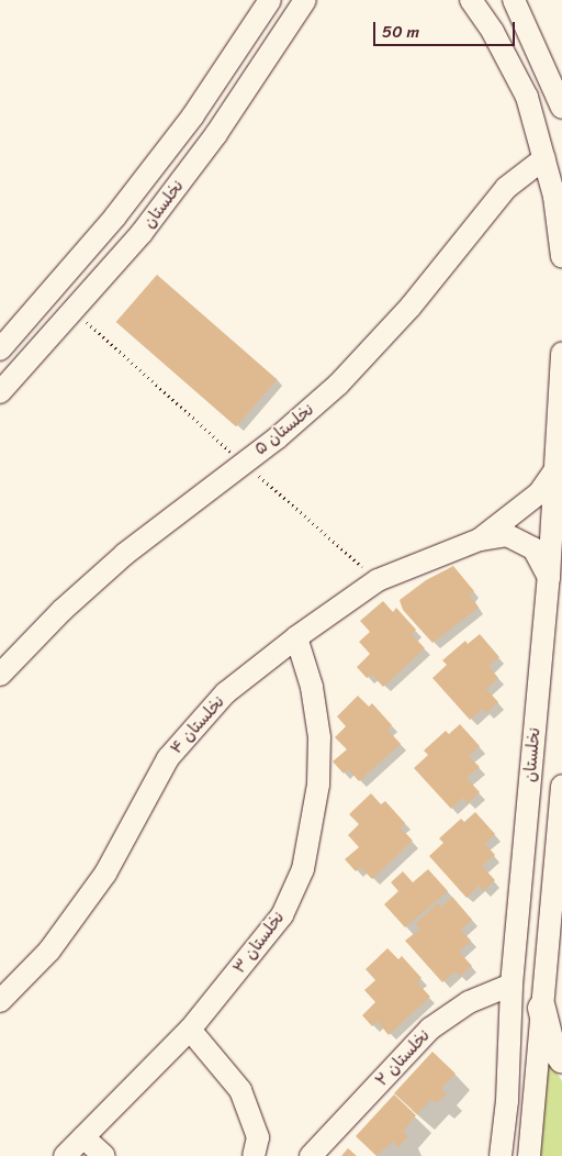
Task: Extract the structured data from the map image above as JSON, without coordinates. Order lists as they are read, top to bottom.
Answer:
{
  "streets": {
    "street": [
      "نخلستان",
      "نخلستان ۵",
      "نخلستان ۴",
      "نخلستان ۳",
      "نخلستان ۲"
    ]
  },
  "crossings": [
    ["نخلستان", "نخلستان ۲"],
    ["نخلستان ۴", "نخلستان ۳"]
  ],
  "scale_bar": "50 m"
}
